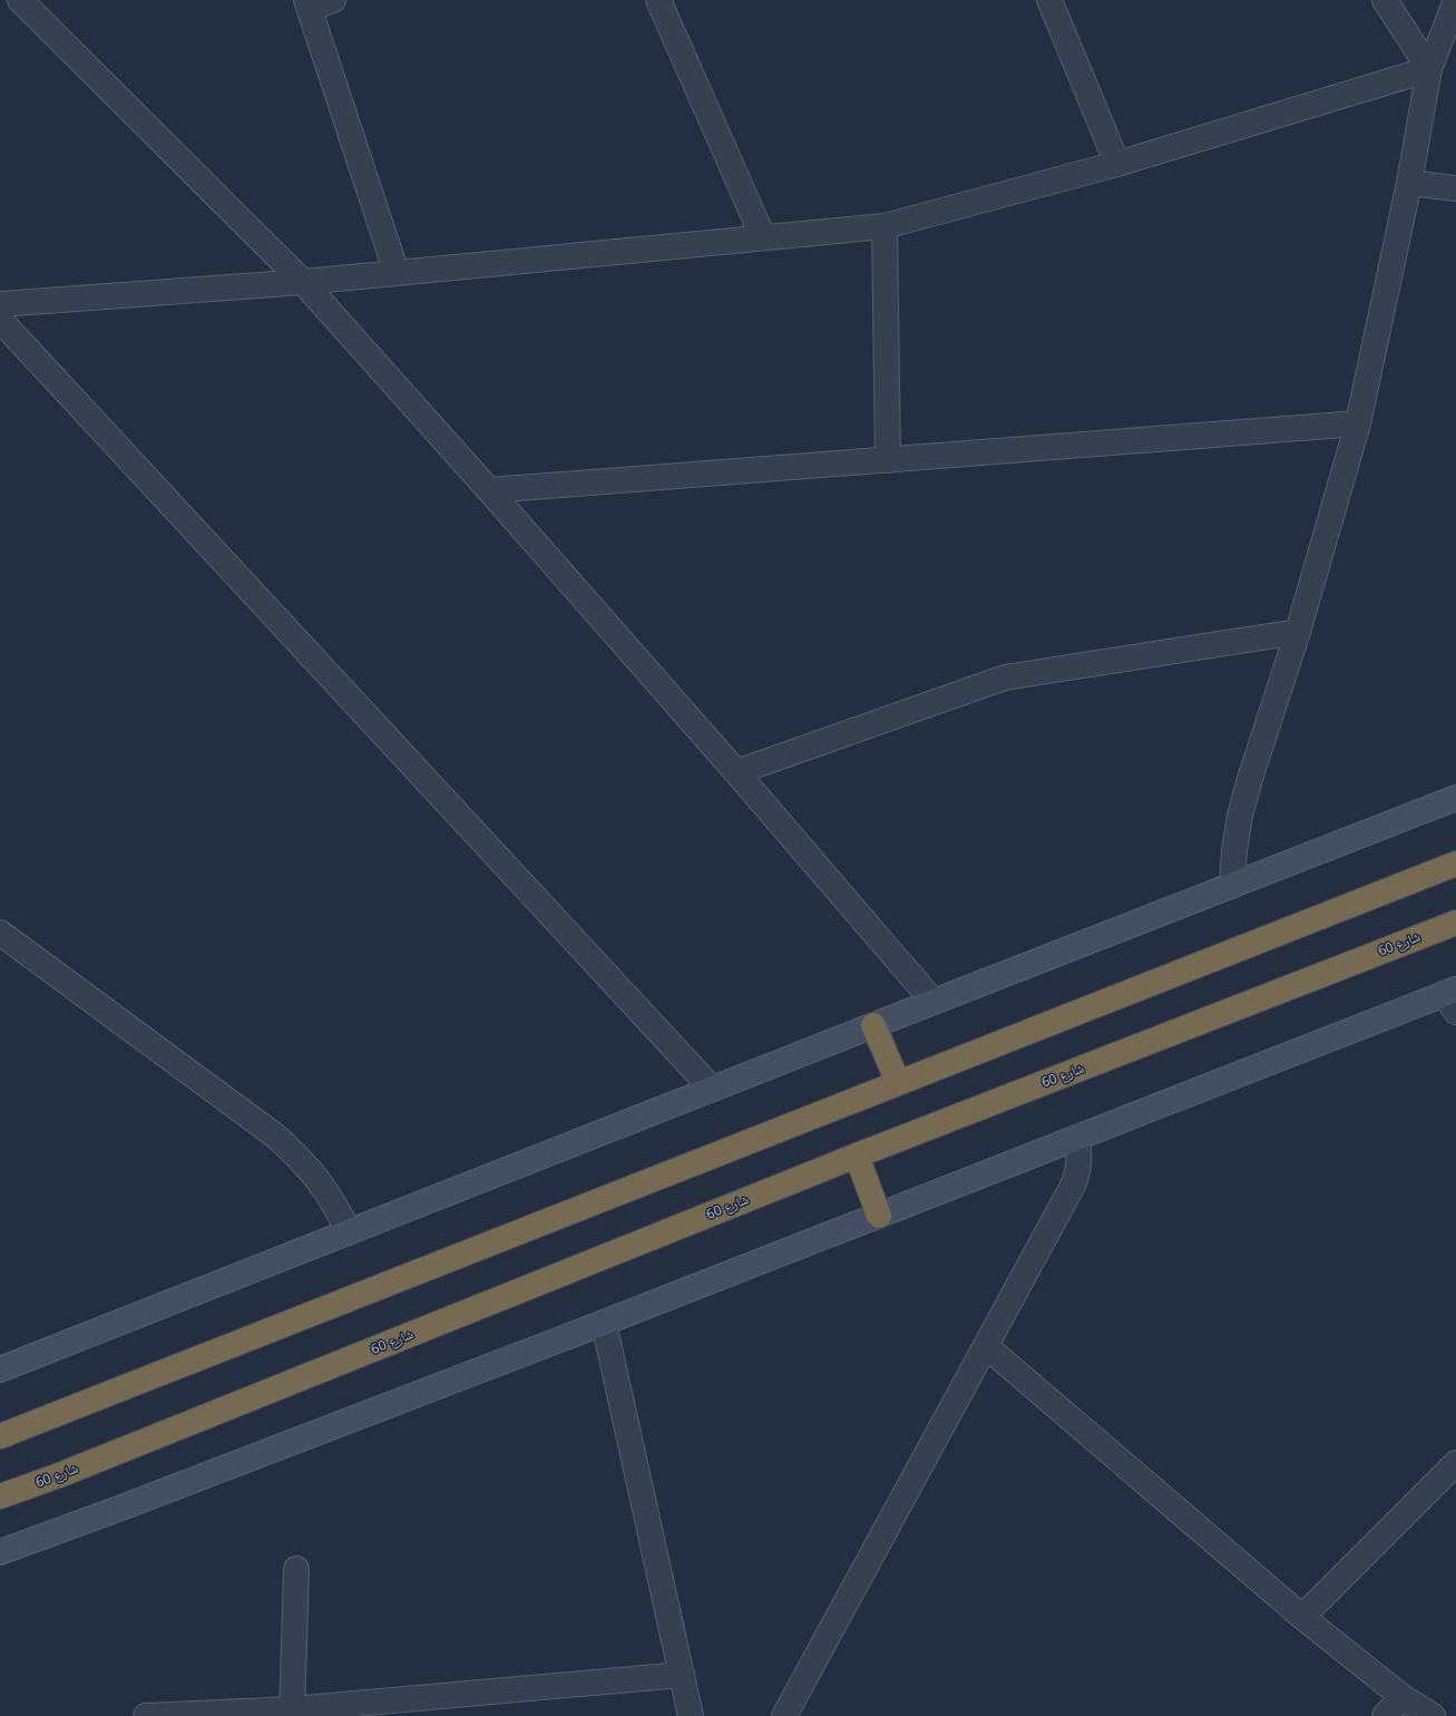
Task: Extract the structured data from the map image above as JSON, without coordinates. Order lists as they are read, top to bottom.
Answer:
{
  "streets": {
    "highway": ["شارع 60"]
  }
}
